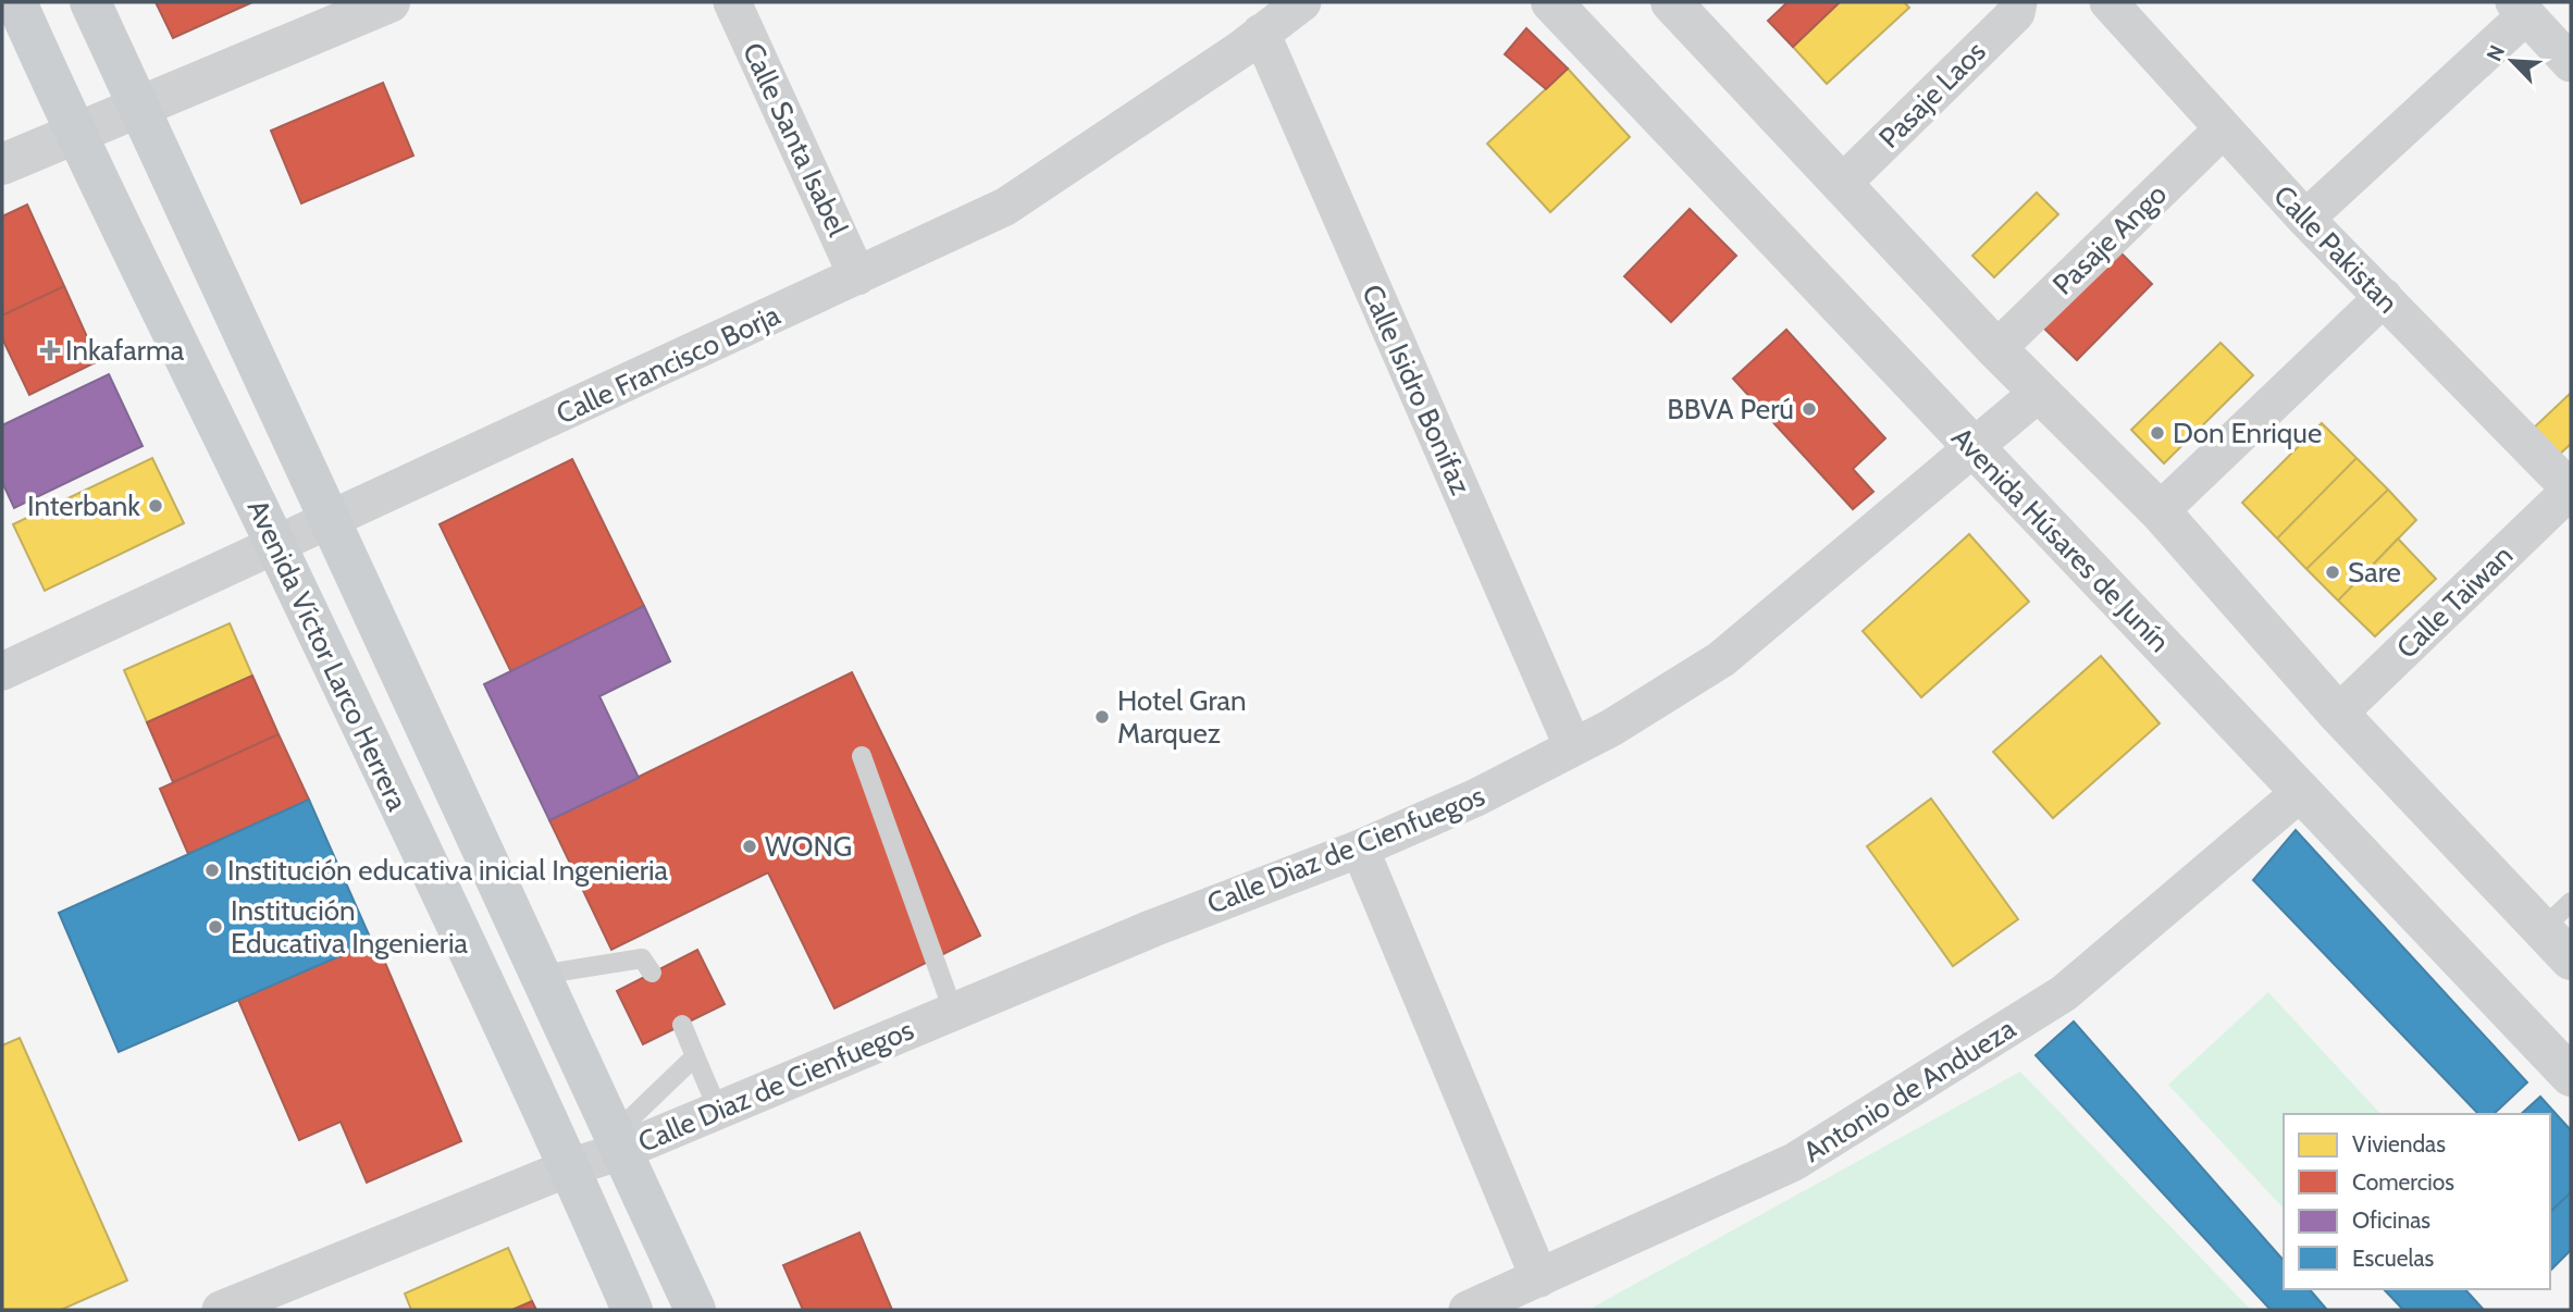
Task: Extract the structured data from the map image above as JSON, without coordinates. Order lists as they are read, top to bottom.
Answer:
{
  "streets": {
    "main road": ["Avenida Víctor Larco Herrera"],
    "street": [
      "Pasaje Laos",
      "Calle Santa Isabel",
      "Pasaje Ango",
      "Calle Pakistan",
      "Calle Francisco Borja",
      "Calle Isidro Bonifaz",
      "Avenida Húsares de Junín",
      "Calle Taiwan",
      "Calle Diaz de Cienfuegos",
      "Antonio de Andueza"
    ]
  },
  "crossings": [
    ["Calle Santa Isabel", "Calle Francisco Borja"],
    ["Pasaje Ango", "Calle Pakistan"],
    ["Calle Pakistan", "Calle Taiwan"],
    ["Calle Francisco Borja", "Calle Isidro Bonifaz"],
    ["Calle Francisco Borja", "Avenida Víctor Larco Herrera"],
    ["Calle Isidro Bonifaz", "Calle Diaz de Cienfuegos"],
    ["Avenida Húsares de Junín", "Calle Diaz de Cienfuegos"],
    ["Avenida Húsares de Junín", "Antonio de Andueza"],
    ["Avenida Víctor Larco Herrera", "Calle Diaz de Cienfuegos"]
  ],
  "places": {
    "health": ["Inkafarma"],
    "other": [
      "BBVA Perú",
      "Don Enrique",
      "Interbank",
      "Sare",
      "Hotel Gran Marquez",
      "WONG",
      "Institución educativa inicial Ingenieria",
      "Institución Educativa Ingenieria"
    ]
  },
  "legend": [
    "Viviendas",
    "Comercios",
    "Oficinas",
    "Escuelas"
  ],
  "north": "top left"
}
